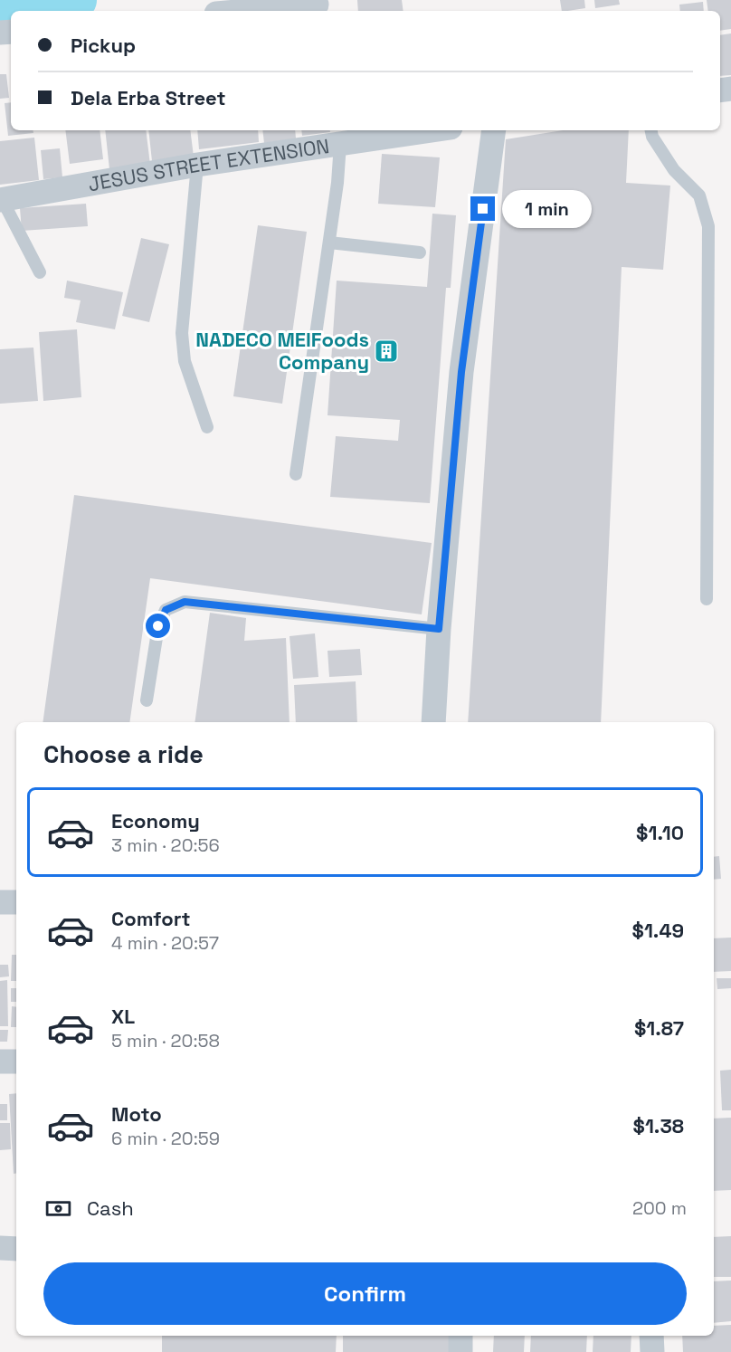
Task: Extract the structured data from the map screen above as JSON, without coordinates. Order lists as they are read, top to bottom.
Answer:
{
  "streets": {
    "street": ["JESUS STREET EXTENSION"]
  },
  "places": {
    "building": ["NADECO MEIFoods Company"]
  },
  "page": {
    "banner": ["Pickup", "Dela Erba Street"],
    "bubble": "1 min",
    "heading": "Choose a ride",
    "list": [
      {
        "name": "Economy",
        "note": "3 min · 20:56",
        "value": "$1.10"
      },
      {
        "name": "Comfort",
        "note": "4 min · 20:57",
        "value": "$1.49"
      },
      {
        "name": "XL",
        "note": "5 min · 20:58",
        "value": "$1.87"
      },
      {
        "name": "Moto",
        "note": "6 min · 20:59",
        "value": "$1.38"
      }
    ],
    "pay": ["Cash", "200 m"],
    "buttons": "Confirm"
  }
}
